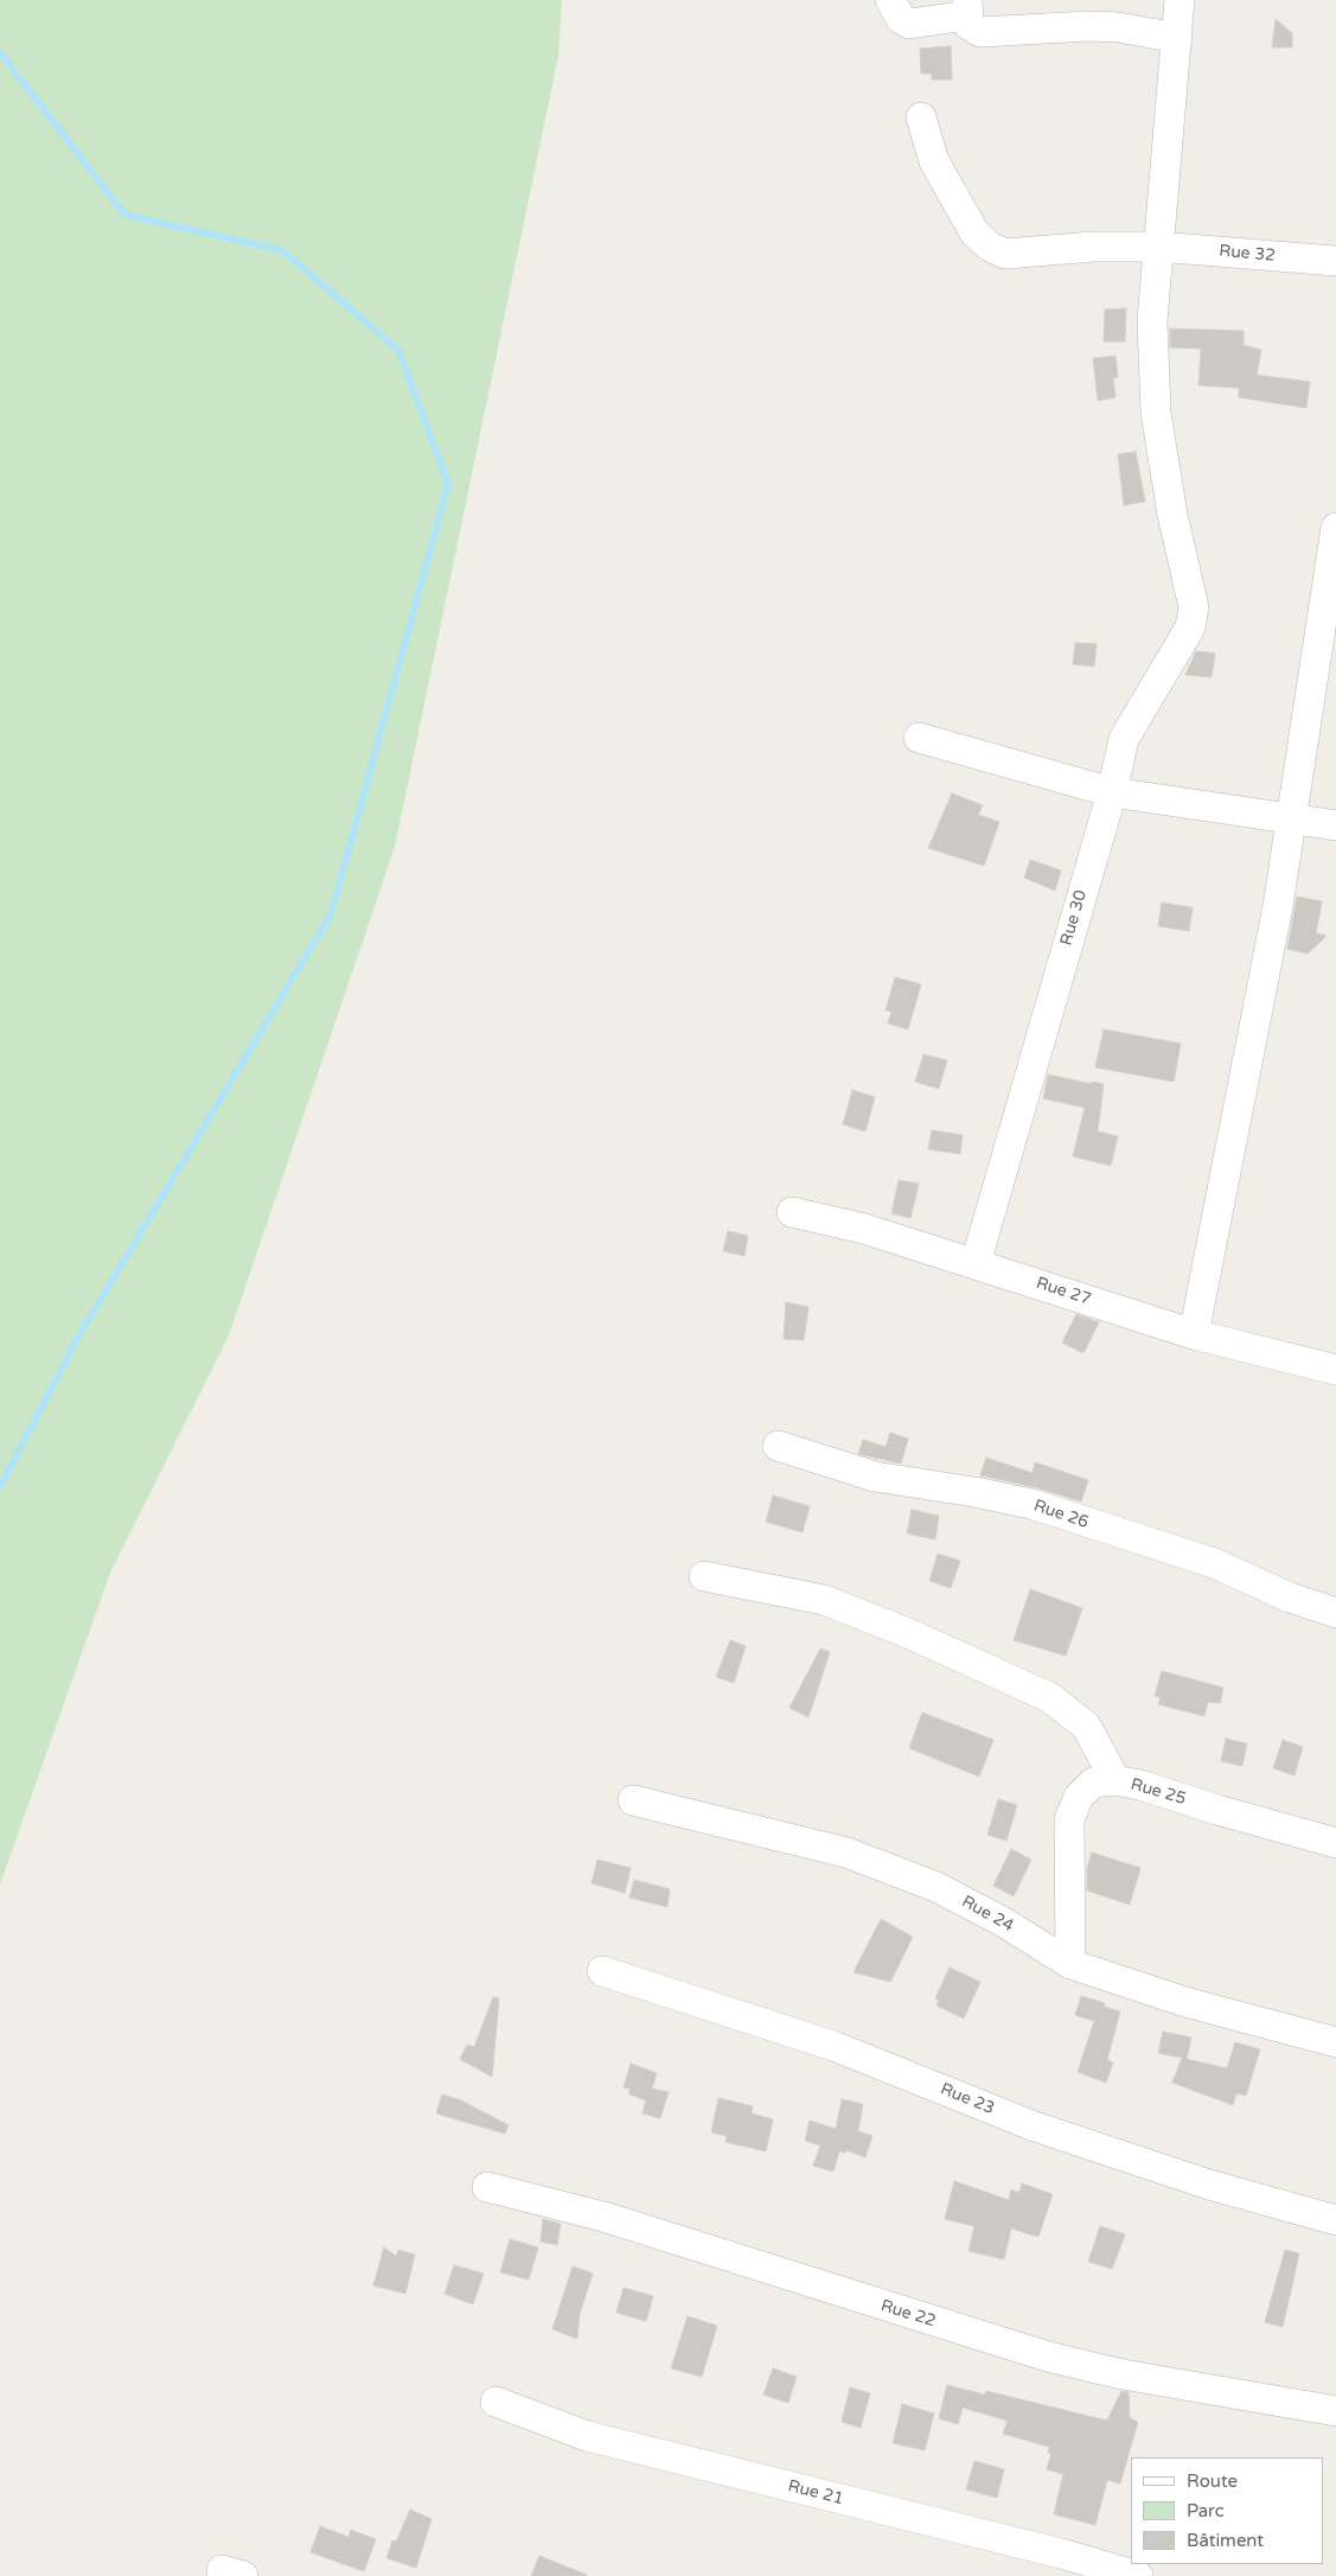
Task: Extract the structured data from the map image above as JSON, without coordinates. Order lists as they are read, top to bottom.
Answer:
{
  "streets": {
    "street": [
      "Rue 32",
      "Rue 30",
      "Rue 27",
      "Rue 26",
      "Rue 25",
      "Rue 24",
      "Rue 23",
      "Rue 22",
      "Rue 21"
    ]
  },
  "crossings": [
    ["Rue 32", "Rue 30"],
    ["Rue 30", "Rue 27"],
    ["Rue 25", "Rue 24"]
  ],
  "legend": ["Route", "Parc", "Bâtiment"]
}
